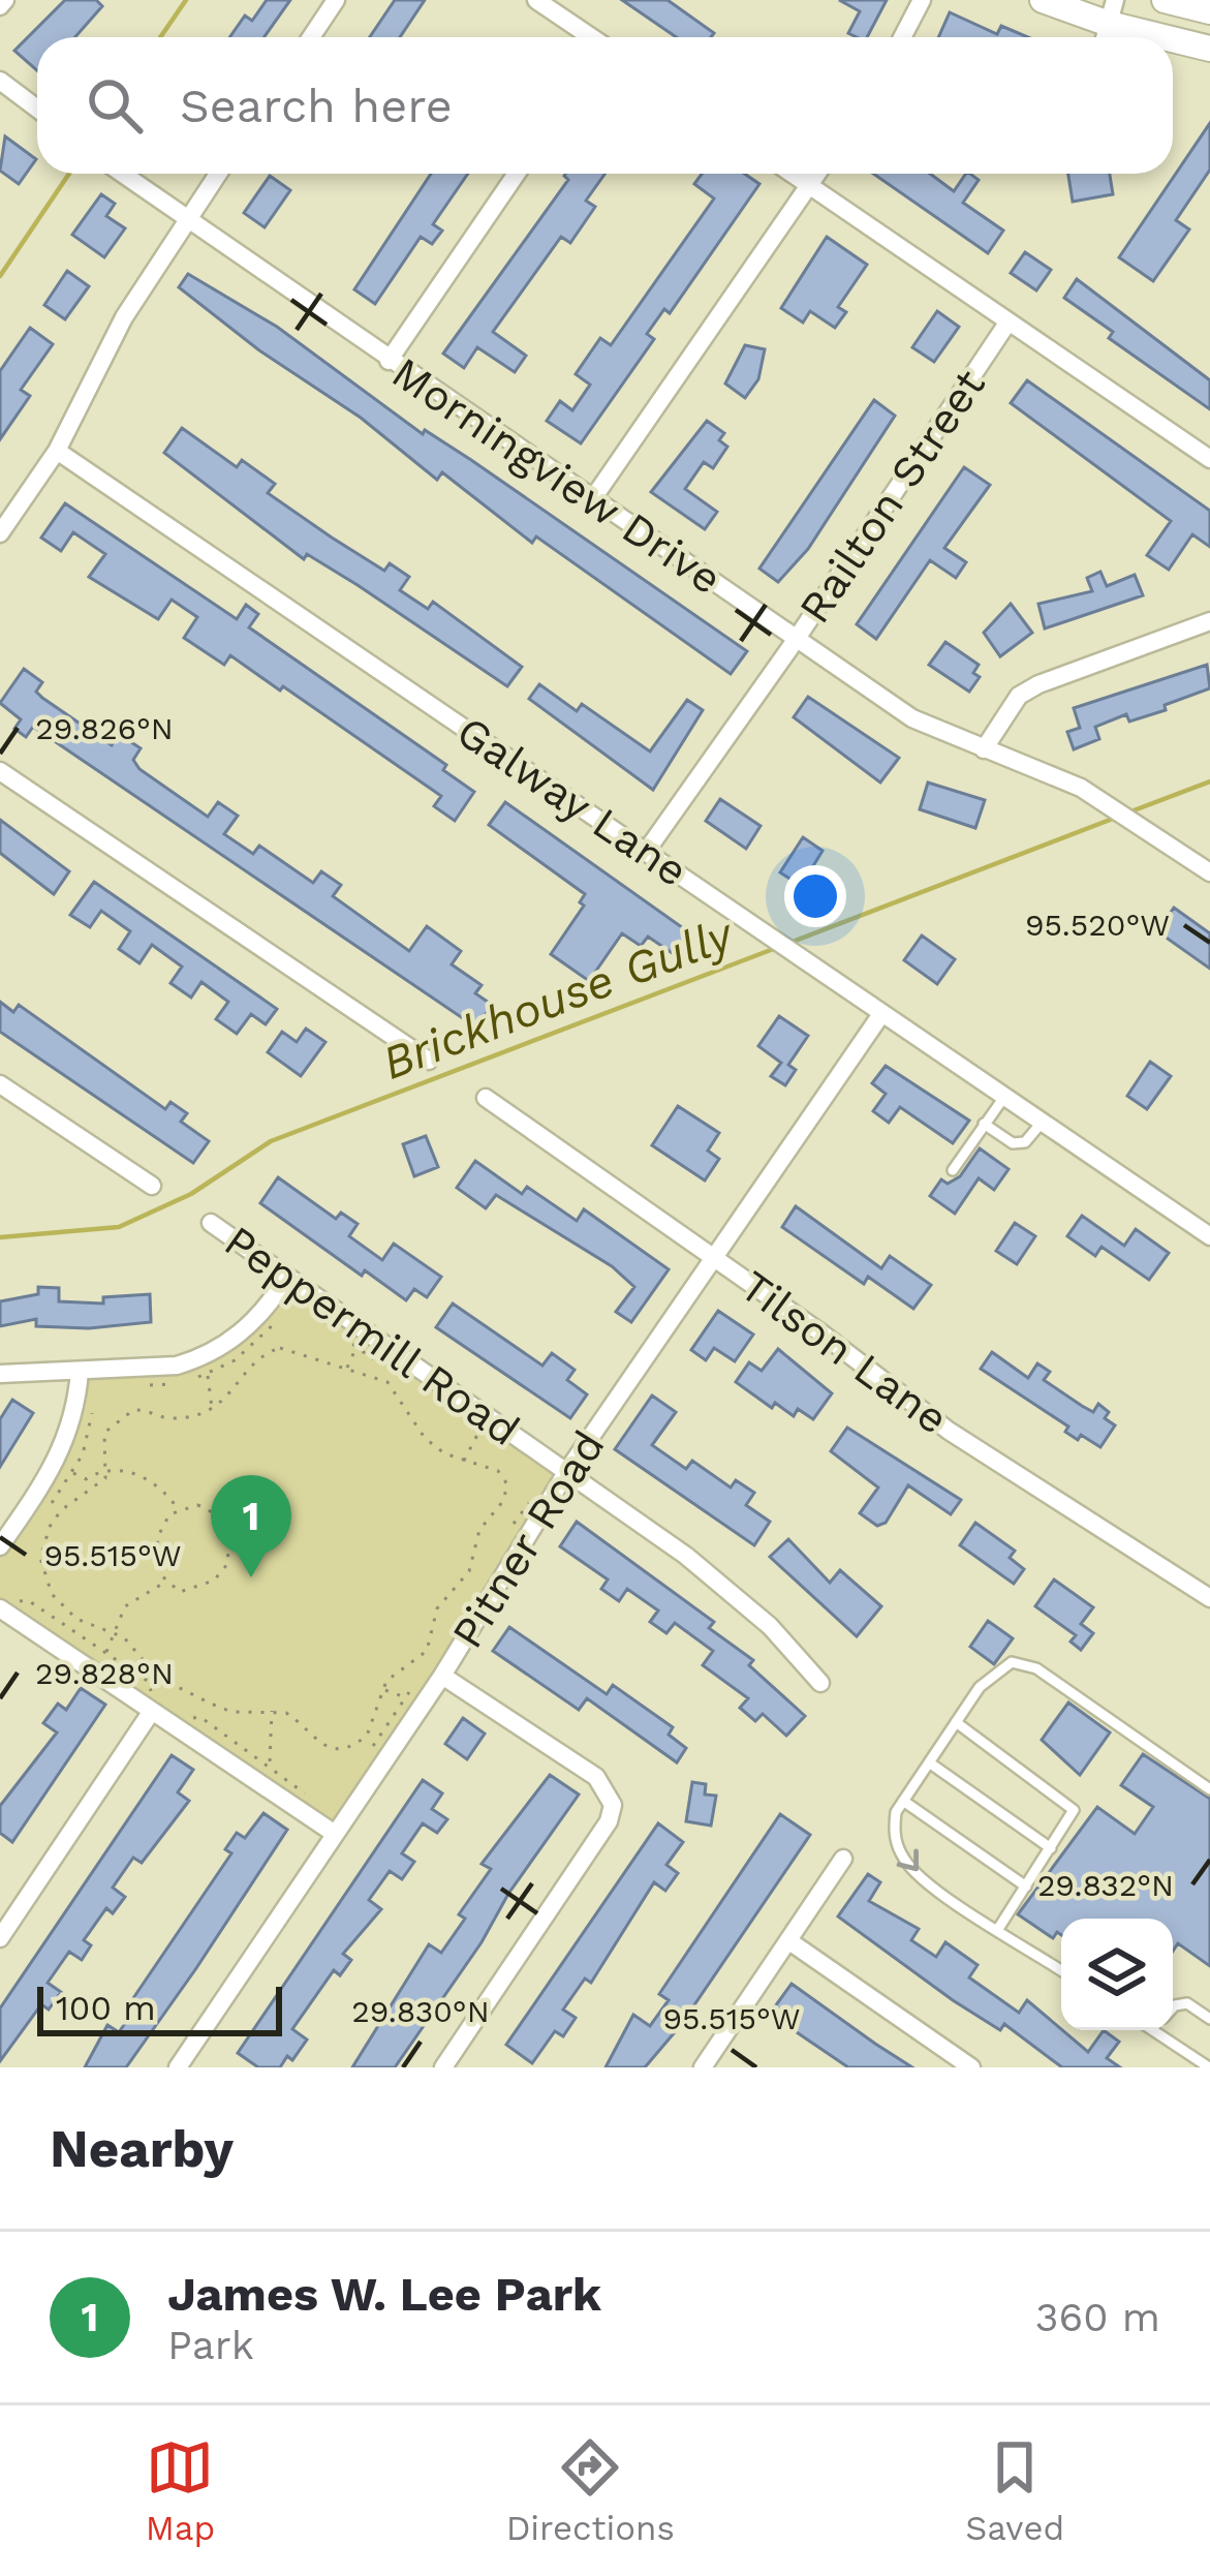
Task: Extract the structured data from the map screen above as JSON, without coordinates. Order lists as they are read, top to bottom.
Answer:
{
  "streets": {
    "street": [
      "Morningview Drive",
      "Railton Street",
      "Galway Lane",
      "Peppermill Road",
      "Tilson Lane",
      "Pitner Road"
    ]
  },
  "crossings": [
    ["Morningview Drive", "Railton Street"],
    ["Railton Street", "Galway Lane"],
    ["Galway Lane", "Pitner Road"],
    ["Peppermill Road", "Pitner Road"],
    ["Tilson Lane", "Pitner Road"]
  ],
  "water": ["Brickhouse Gully"],
  "scale_bar": "100 m",
  "page": {
    "search": "Search here",
    "pins": "1",
    "scale": "100 m",
    "heading": "Nearby",
    "list": [
      {
        "mark": "1",
        "name": "James W. Lee Park",
        "note": "Park",
        "value": "360 m"
      }
    ],
    "nav": ["Map", "Directions", "Saved"]
  },
  "coordinates": [
    "29.826°N",
    "95.520°W",
    "95.515°W",
    "29.828°N",
    "29.832°N",
    "29.830°N"
  ]
}
